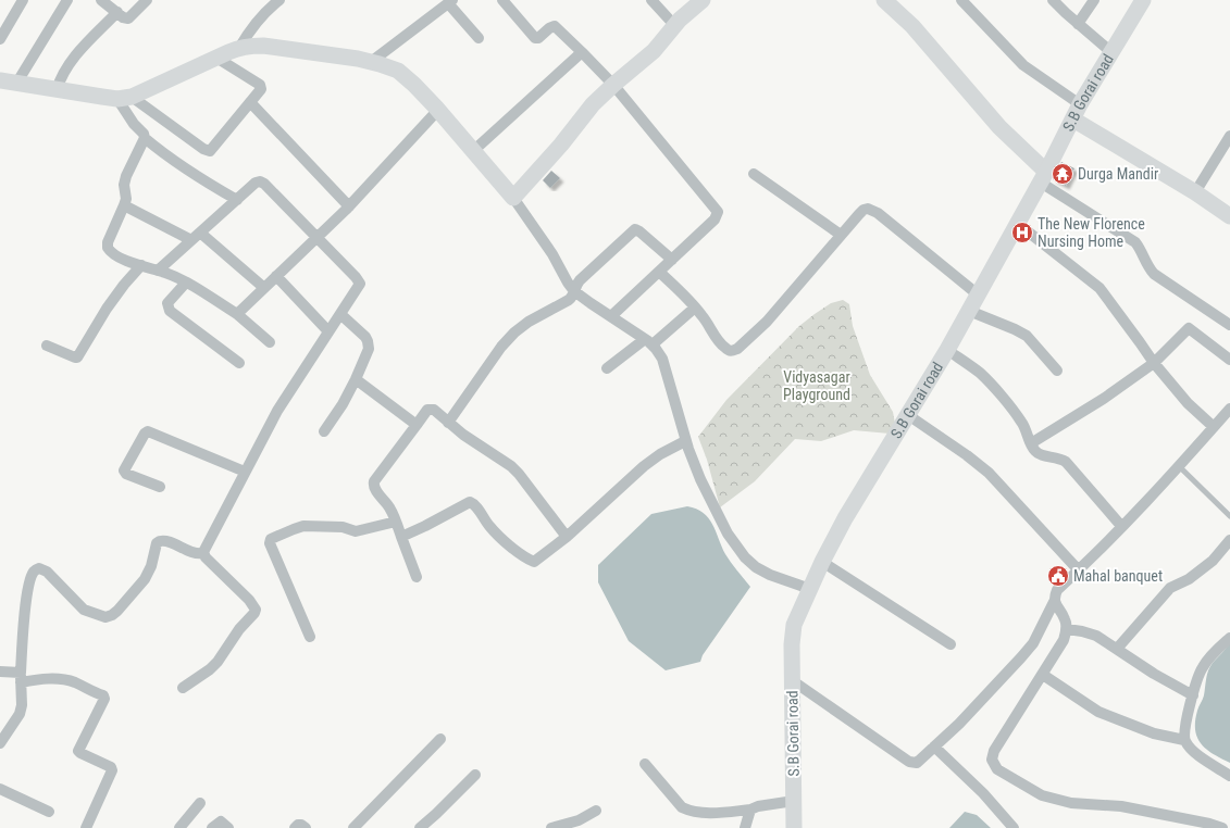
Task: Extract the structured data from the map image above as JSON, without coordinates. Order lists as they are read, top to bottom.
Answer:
{
  "streets": {
    "street": ["S.B Gorai road"]
  },
  "parks": ["Vidyasagar Playground"],
  "places": {
    "temple": ["Durga Mandir"],
    "hospital": ["The New Florence Nursing Home"],
    "public building": ["Mahal banquet"]
  }
}
